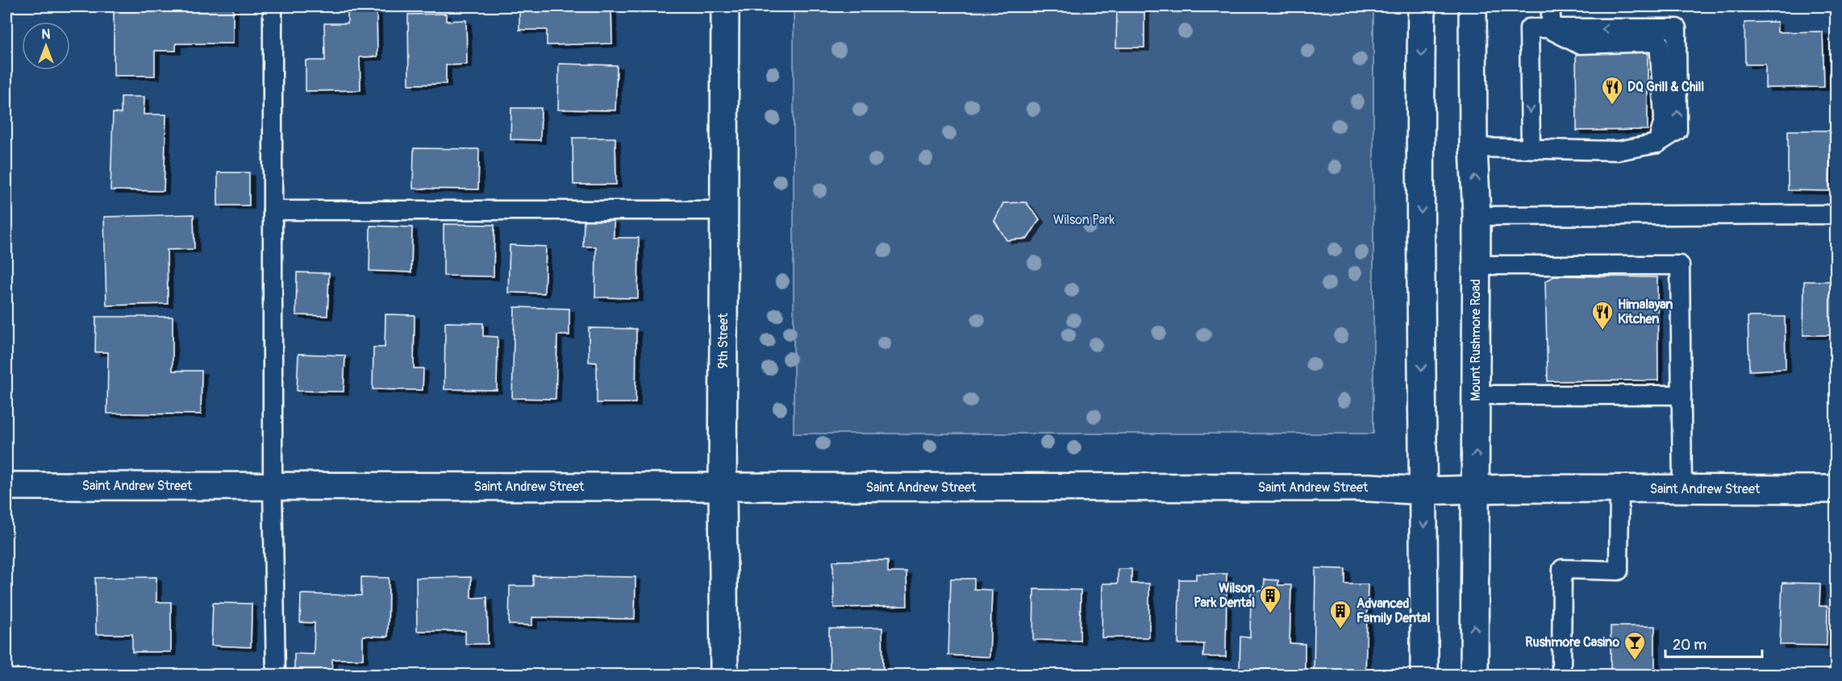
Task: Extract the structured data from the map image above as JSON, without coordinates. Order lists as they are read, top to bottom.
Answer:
{
  "streets": {
    "main road": ["Mount Rushmore Road", "9th Street", "Saint Andrew Street"]
  },
  "crossings": [
    ["Mount Rushmore Road", "Saint Andrew Street"],
    ["9th Street", "Saint Andrew Street"]
  ],
  "parks": ["Wilson Park"],
  "places": {
    "restaurant": ["DQ Grill & Chill", "Himalayan Kitchen"],
    "building": ["Wilson Park Dental", "Advanced Family Dental"],
    "bar": ["Rushmore Casino"]
  },
  "scale_bar": "20 m",
  "north": "top"
}
